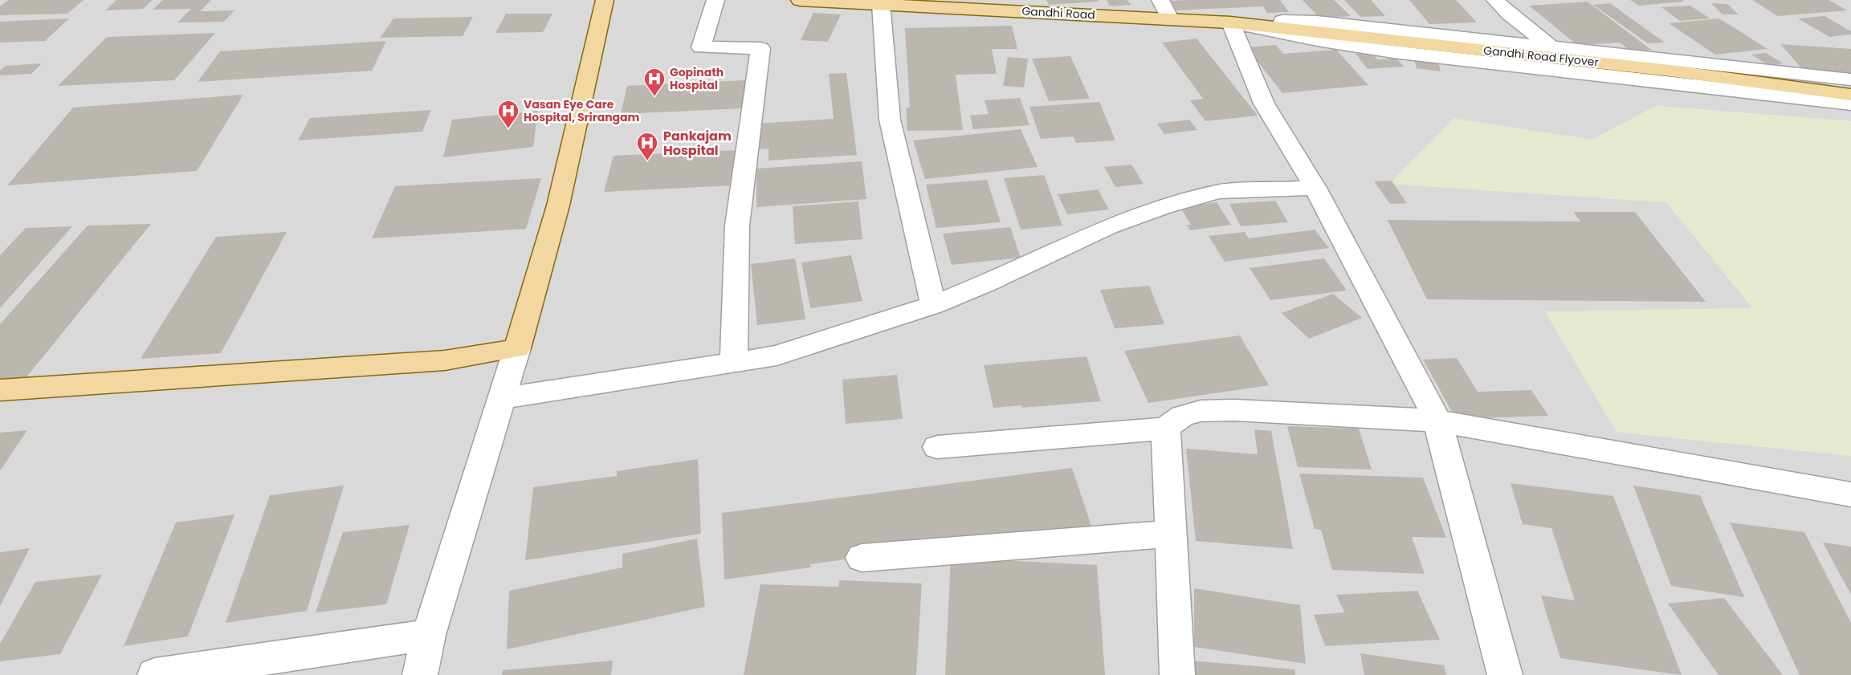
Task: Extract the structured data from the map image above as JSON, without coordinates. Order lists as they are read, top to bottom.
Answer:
{
  "streets": {
    "main road": ["Gandhi Road", "Gandhi Road Flyover"]
  },
  "crossings": [
    ["Gandhi Road", "Gandhi Road Flyover"]
  ],
  "places": {
    "hospital": ["Gopinath Hospital", "Vasan Eye Care Hospital, Srirangam", "Pankajam Hospital"]
  }
}
